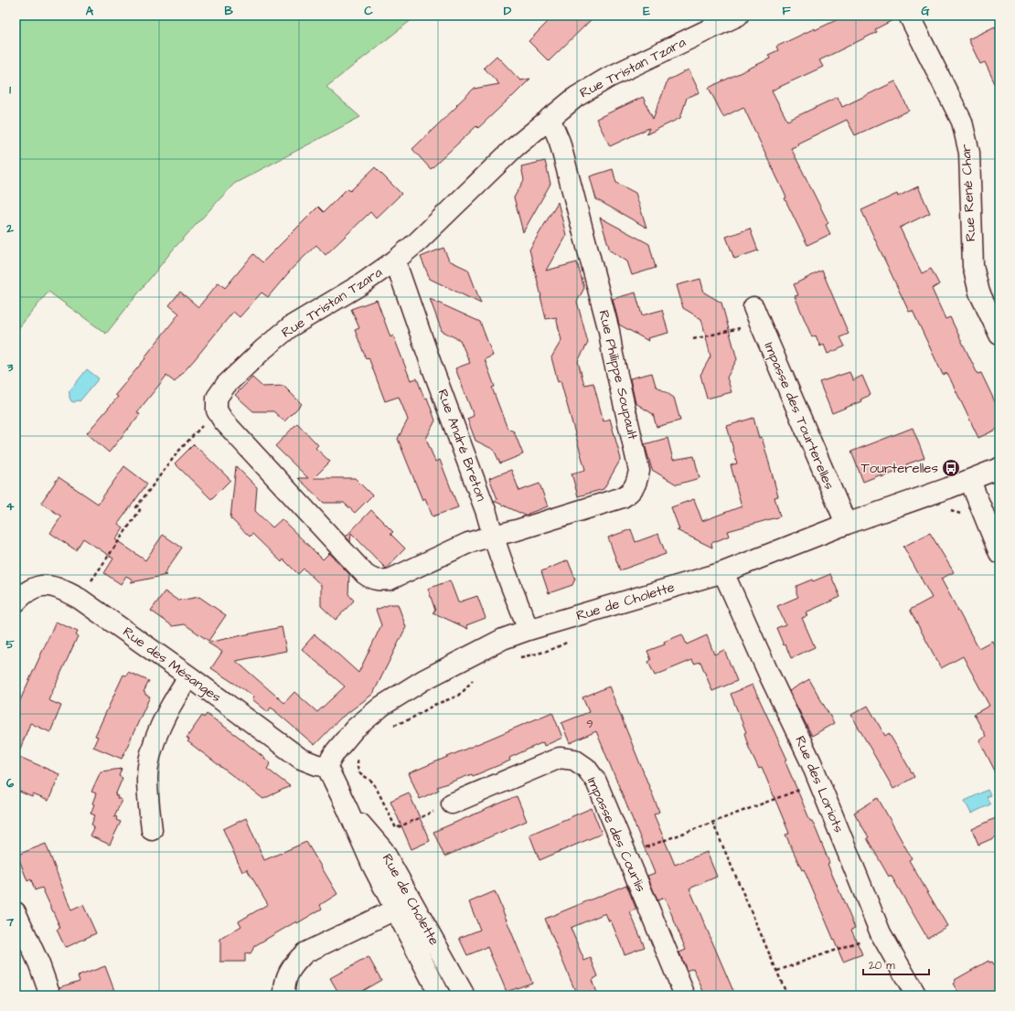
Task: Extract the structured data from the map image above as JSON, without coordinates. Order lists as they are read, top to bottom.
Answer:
{
  "streets": {
    "street": [
      "Rue Tristan Tzara",
      "Rue René Char",
      "Rue Philippe Soupault",
      "Impasse des Tourterelles",
      "Rue André Breton",
      "Rue de Cholette",
      "Rue des Mésanges",
      "Rue des Loriots",
      "Impasse des Courlis"
    ]
  },
  "crossings": [
    ["Rue Tristan Tzara", "Rue Philippe Soupault"],
    ["Rue Tristan Tzara", "Rue André Breton"],
    ["Rue Philippe Soupault", "Rue André Breton"],
    ["Impasse des Tourterelles", "Rue de Cholette"],
    ["Rue André Breton", "Rue de Cholette"],
    ["Rue de Cholette", "Rue des Mésanges"],
    ["Rue de Cholette", "Rue des Loriots"]
  ],
  "places": {
    "bus stop": ["Tourterelles"]
  },
  "house_numbers": ["9"],
  "scale_bar": "20 m",
  "grid": {
    "columns": [
      "A",
      "B",
      "C",
      "D",
      "E",
      "F",
      "G"
    ],
    "rows": [
      "1",
      "2",
      "3",
      "4",
      "5",
      "6",
      "7"
    ]
  }
}
